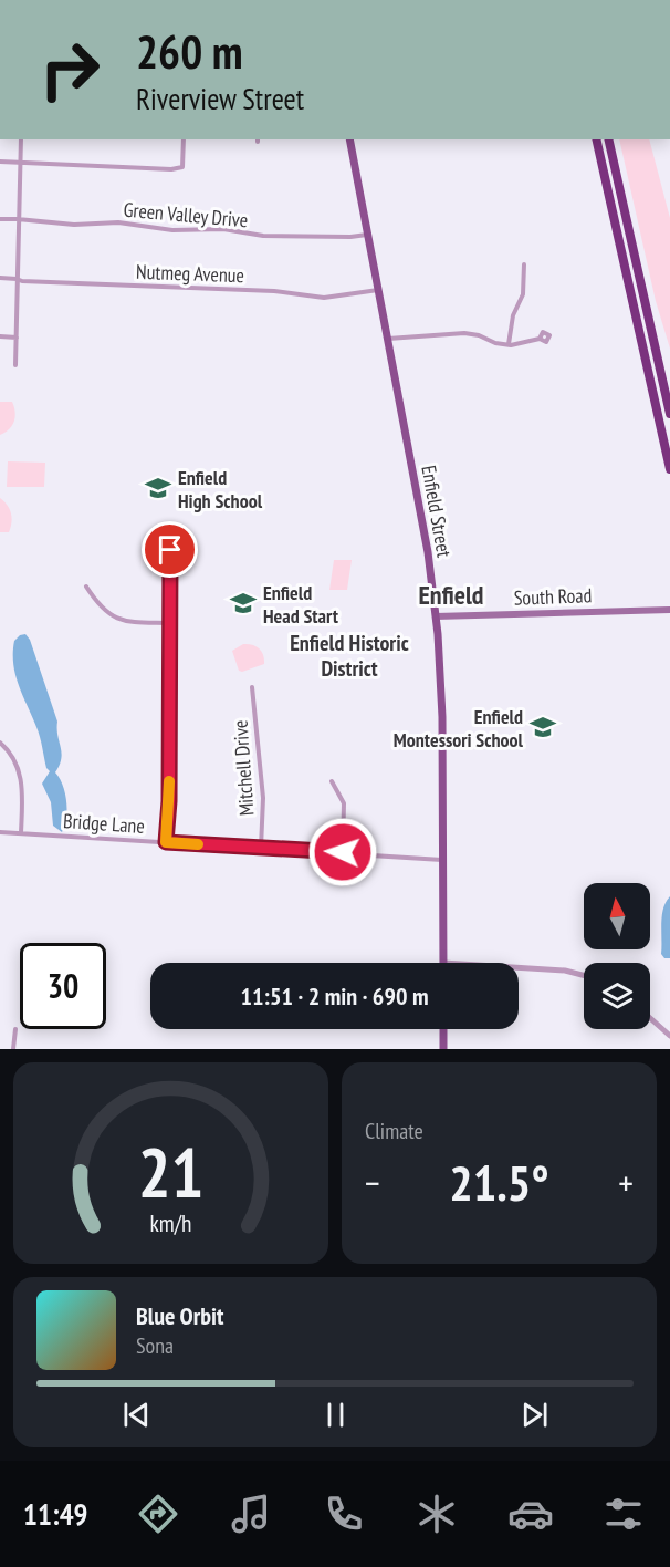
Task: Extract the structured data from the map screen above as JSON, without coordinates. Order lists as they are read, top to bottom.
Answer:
{
  "streets": {
    "main road": ["Enfield Street", "South Road"],
    "street": [
      "Green Valley Drive",
      "Nutmeg Avenue",
      "Mitchell Drive",
      "Bridge Lane"
    ]
  },
  "crossings": [
    ["Green Valley Drive", "Enfield Street"],
    ["Nutmeg Avenue", "Enfield Street"],
    ["Enfield Street", "South Road"],
    ["Enfield Street", "Bridge Lane"],
    ["Mitchell Drive", "Bridge Lane"]
  ],
  "districts": ["Enfield", "Enfield Historic District"],
  "places": {
    "school or university": ["Enfield High School", "Enfield Head Start", "Enfield Montessori School"]
  },
  "north": "top",
  "page": {
    "turn": ["260 m", "Riverview Street"],
    "limit": "30",
    "trip": "11:51 · 2 min · 690 m",
    "tile": "Climate",
    "heat": ["−", "21.5°", "+"],
    "song": ["Blue Orbit", "Sona"],
    "tabs": "11:49",
    "gauge": ["21", "km/h"]
  }
}
